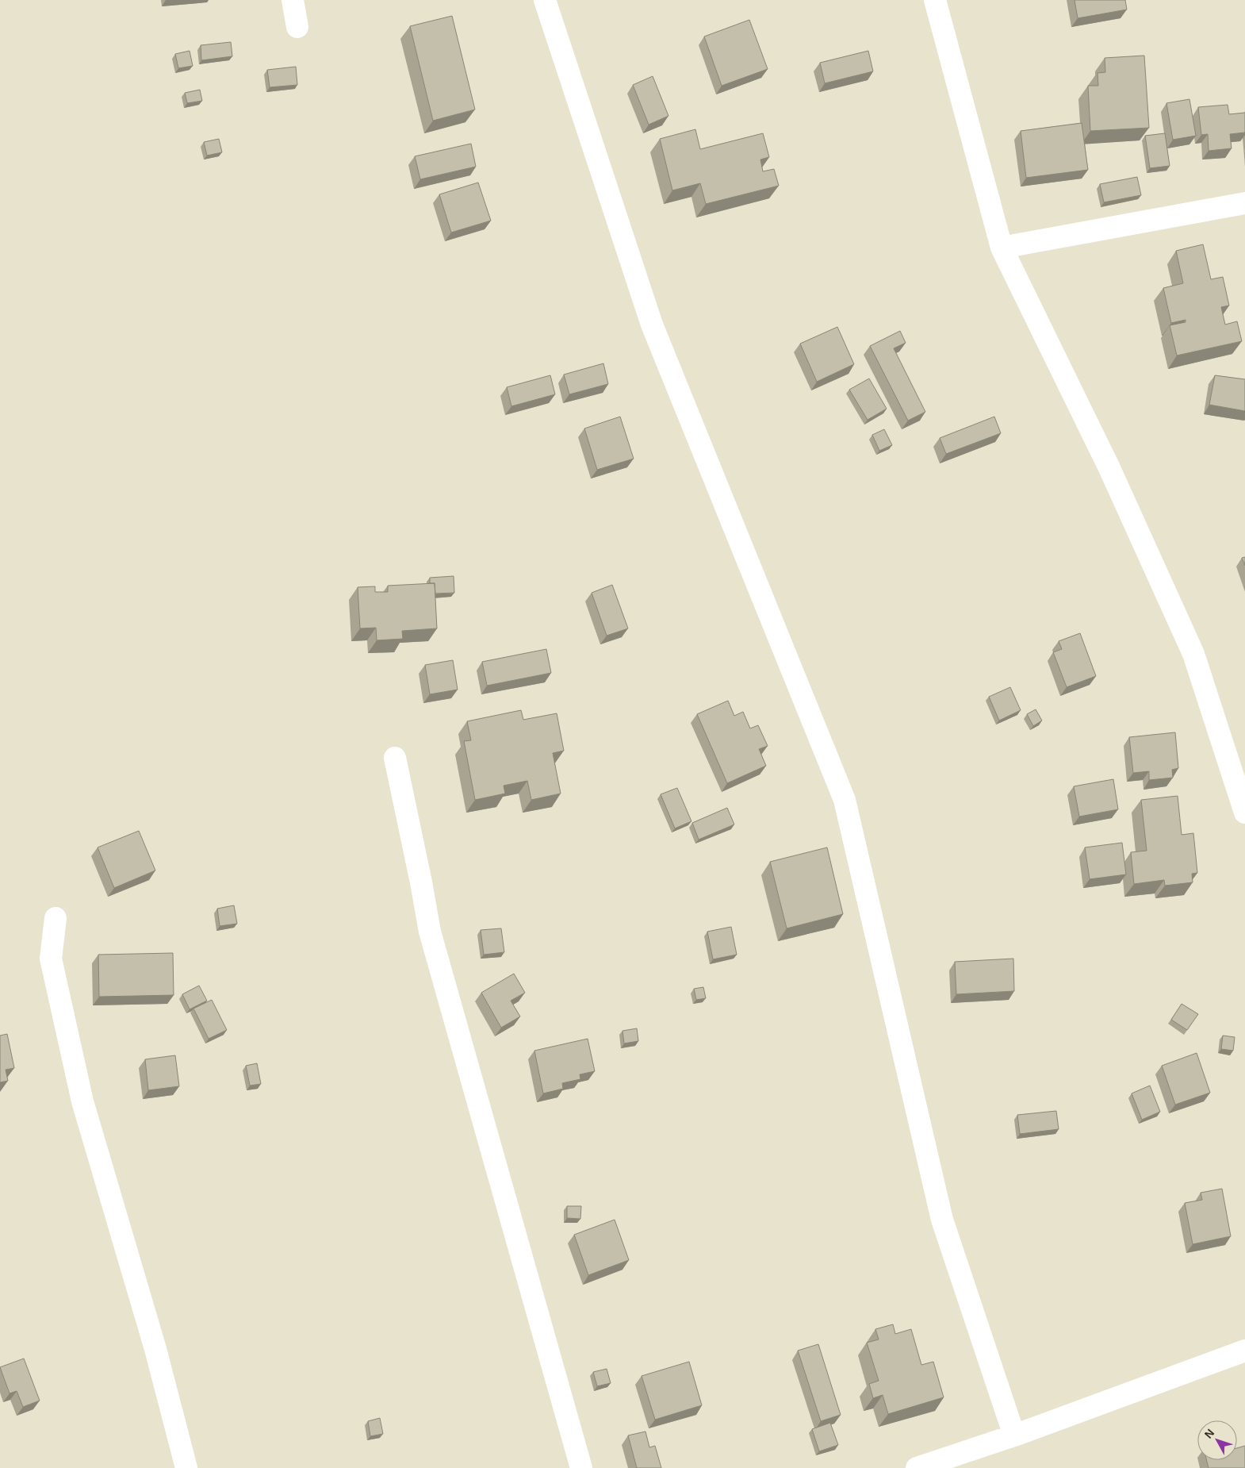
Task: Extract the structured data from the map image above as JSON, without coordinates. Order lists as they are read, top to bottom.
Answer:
{
  "north": "top left"
}
